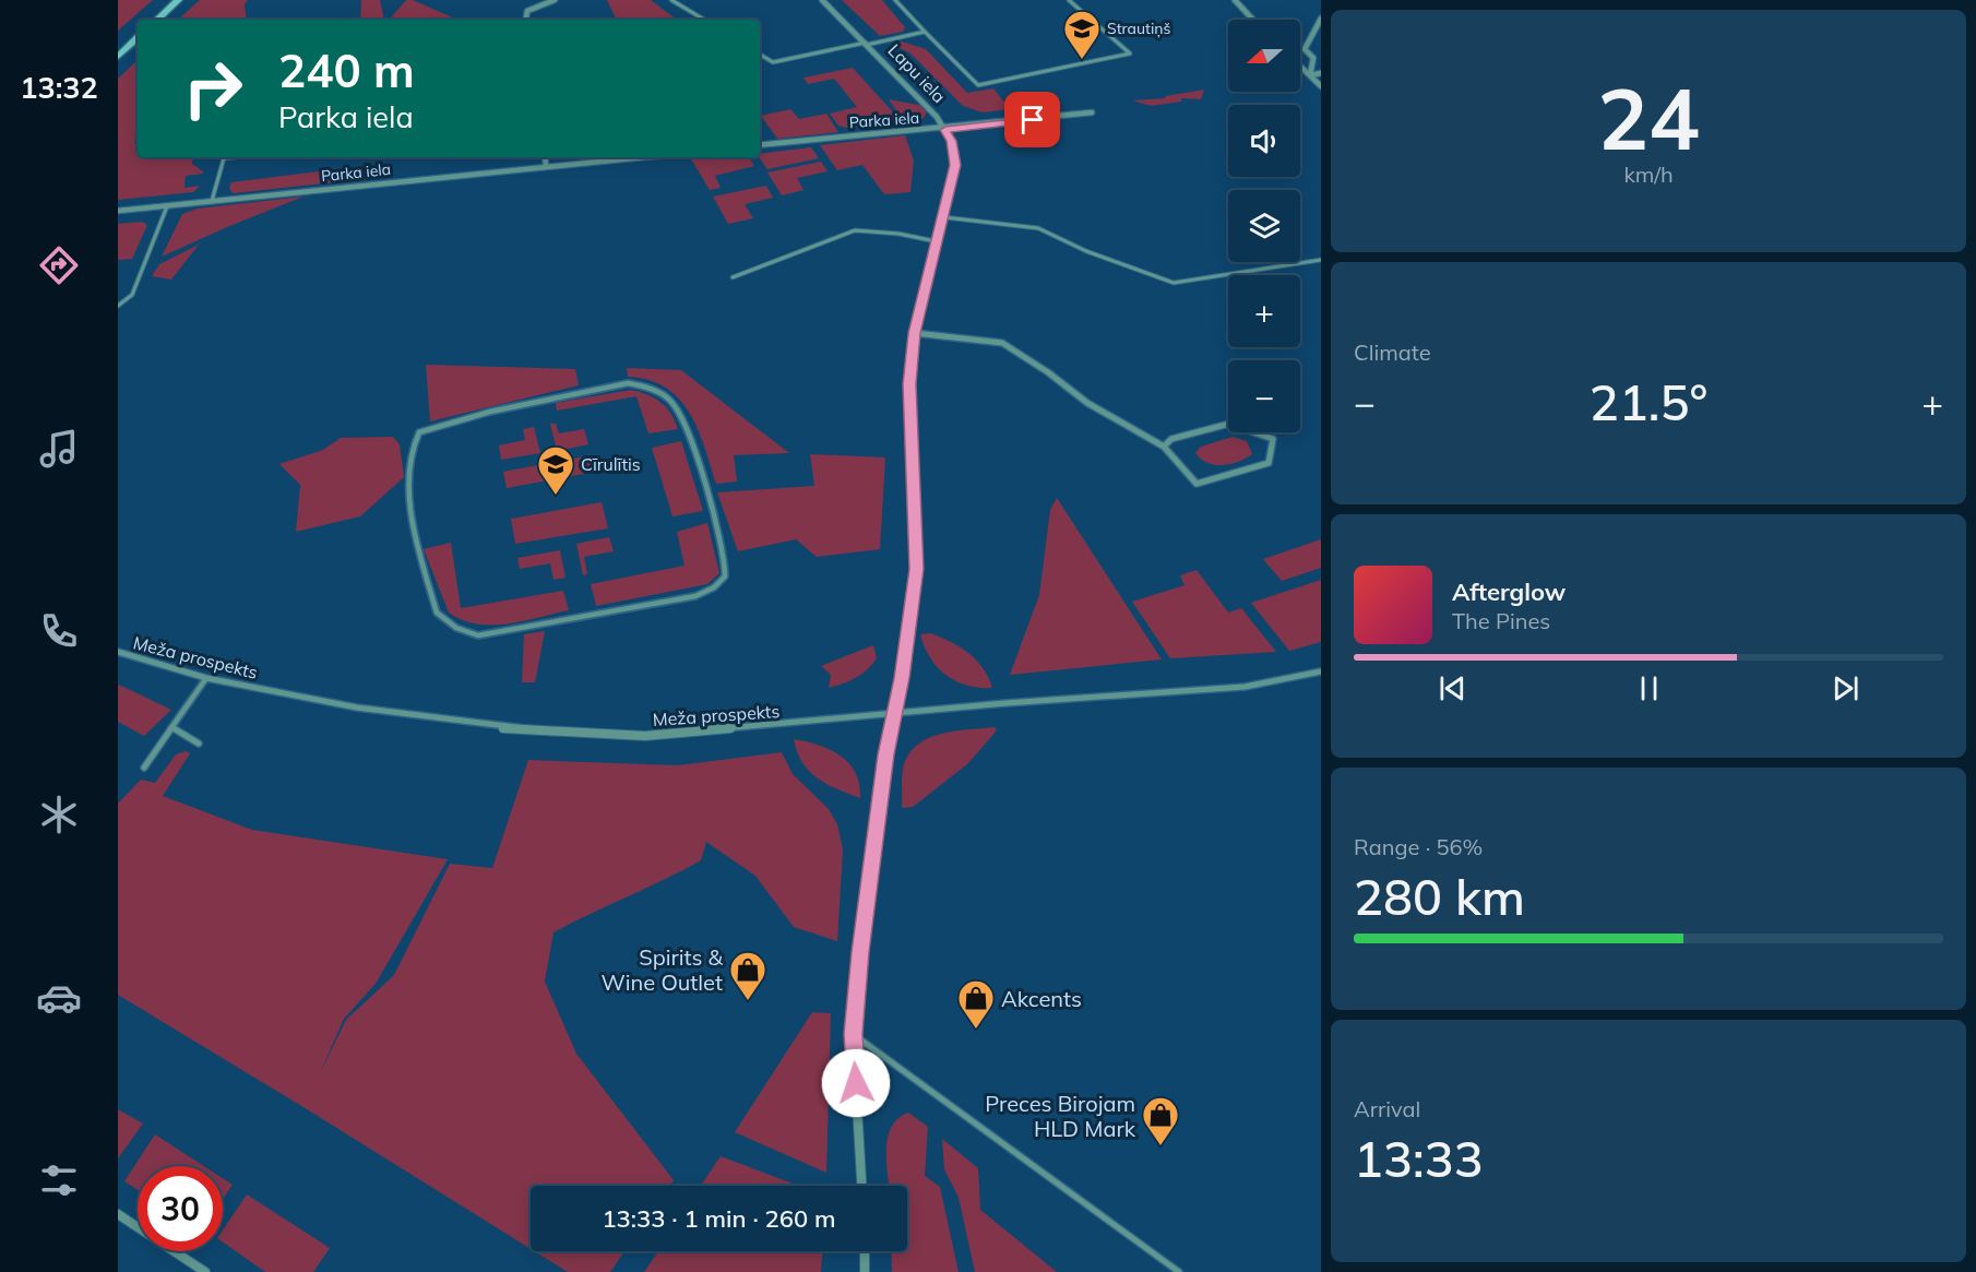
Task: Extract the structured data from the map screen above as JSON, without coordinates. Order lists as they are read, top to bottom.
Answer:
{
  "streets": {
    "street": ["Lapu iela", "Parka iela", "Meža prospekts"]
  },
  "crossings": [
    ["Lapu iela", "Parka iela"],
    ["Lapu iela", "Meža prospekts"]
  ],
  "places": {
    "school or university": ["Strautiņš", "Cīrulītis"],
    "shop": ["Spirits & Wine Outlet", "Akcents", "Preces Birojam HLD Mark"]
  },
  "north": "left",
  "page": {
    "tabs": "13:32",
    "tile": [
      ["24", "km/h"],
      "Climate",
      ["Range · 56%", "280 km"],
      ["Arrival", "13:33"]
    ],
    "map_buttons": ["+", "−"],
    "turn": ["240 m", "Parka iela"],
    "heat": ["−", "21.5°", "+"],
    "song": ["Afterglow", "The Pines"],
    "limit": "30",
    "trip": "13:33 · 1 min · 260 m"
  }
}
